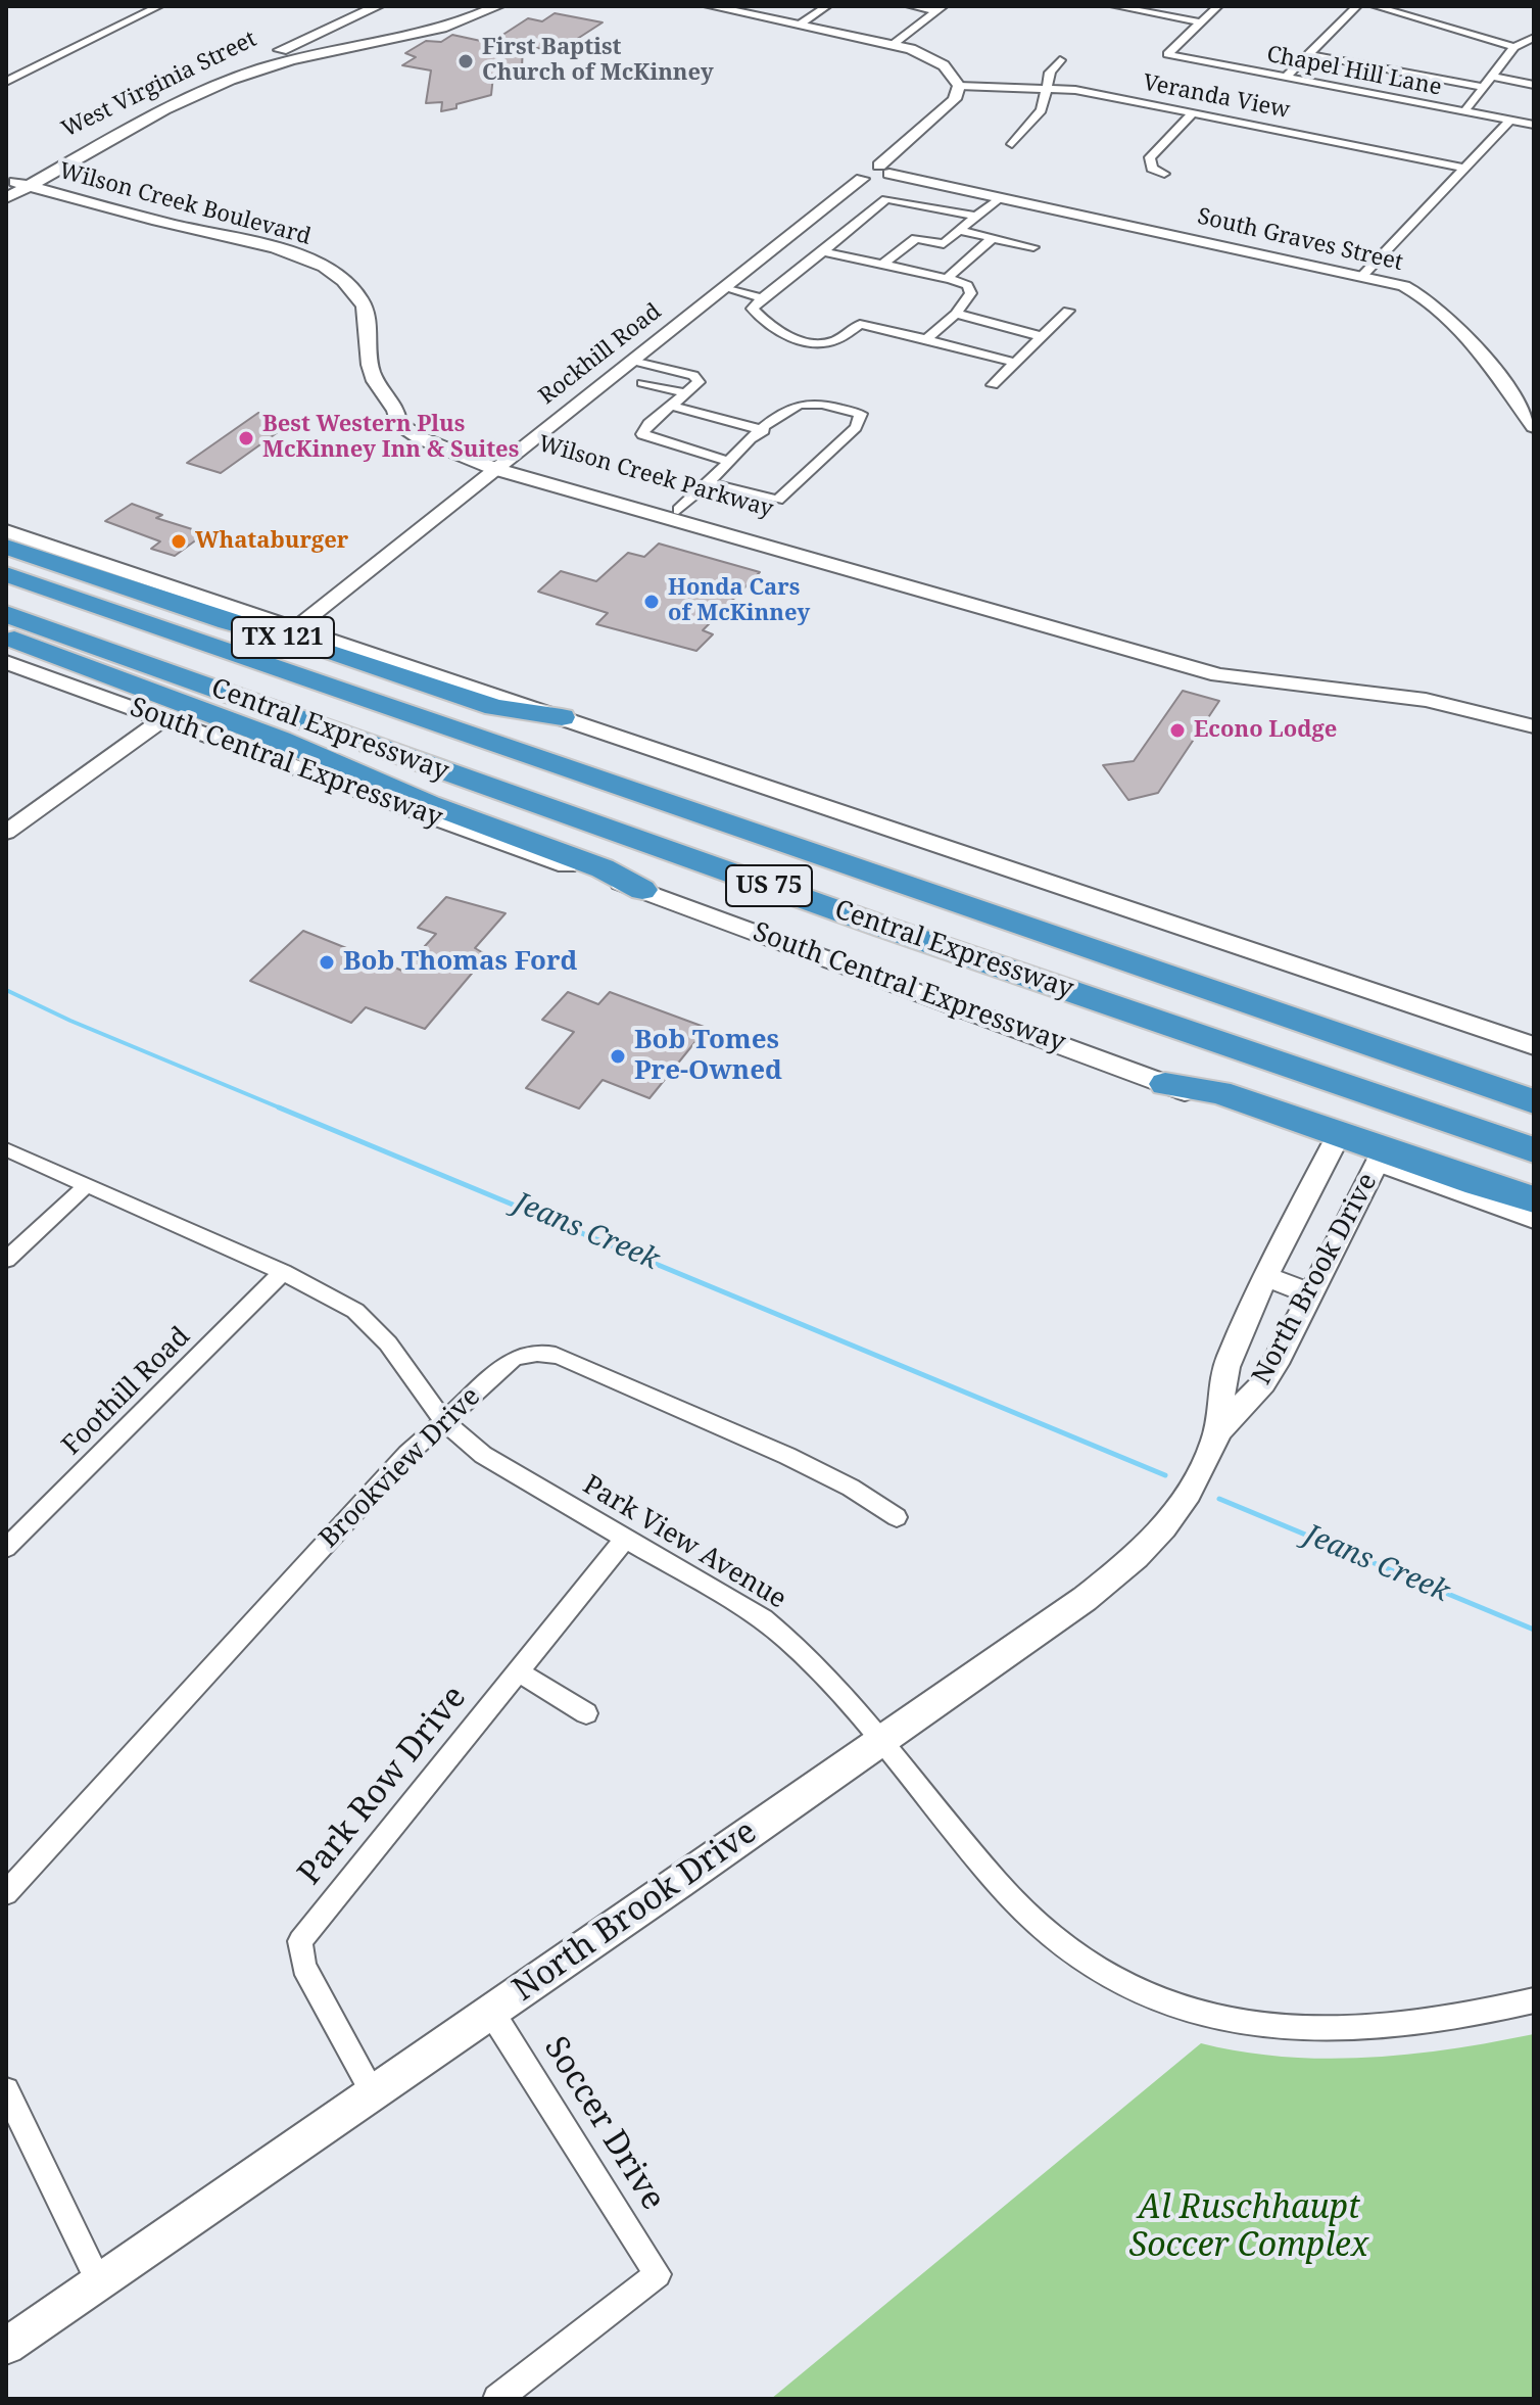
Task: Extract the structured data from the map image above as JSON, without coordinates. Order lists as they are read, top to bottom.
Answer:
{
  "streets": {
    "highway": ["TX 121", "Central Expressway", "US 75"],
    "main road": [
      "West Virginia Street",
      "Wilson Creek Boulevard",
      "Wilson Creek Parkway",
      "South Central Expressway"
    ],
    "street": [
      "Chapel Hill Lane",
      "Veranda View",
      "South Graves Street",
      "Rockhill Road",
      "North Brook Drive",
      "Foothill Road",
      "Brookview Drive",
      "Park View Avenue",
      "Park Row Drive",
      "Soccer Drive"
    ]
  },
  "crossings": [
    ["Wilson Creek Boulevard", "Wilson Creek Parkway"],
    ["South Graves Street", "Rockhill Road"],
    ["Rockhill Road", "Wilson Creek Parkway"],
    ["South Central Expressway", "North Brook Drive"],
    ["North Brook Drive", "Park View Avenue"],
    ["North Brook Drive", "Park Row Drive"],
    ["North Brook Drive", "Soccer Drive"],
    ["Foothill Road", "Park View Avenue"],
    ["Brookview Drive", "Park View Avenue"],
    ["Park View Avenue", "Park Row Drive"]
  ],
  "water": ["Jeans Creek"],
  "parks": ["Al Ruschhaupt Soccer Complex"],
  "places": [
    "First Baptist Church of McKinney",
    "Best Western Plus McKinney Inn & Suites",
    "Whataburger",
    "Honda Cars of McKinney",
    "Econo Lodge",
    "Bob Thomas Ford",
    "Bob Tomes Pre-Owned"
  ]
}
